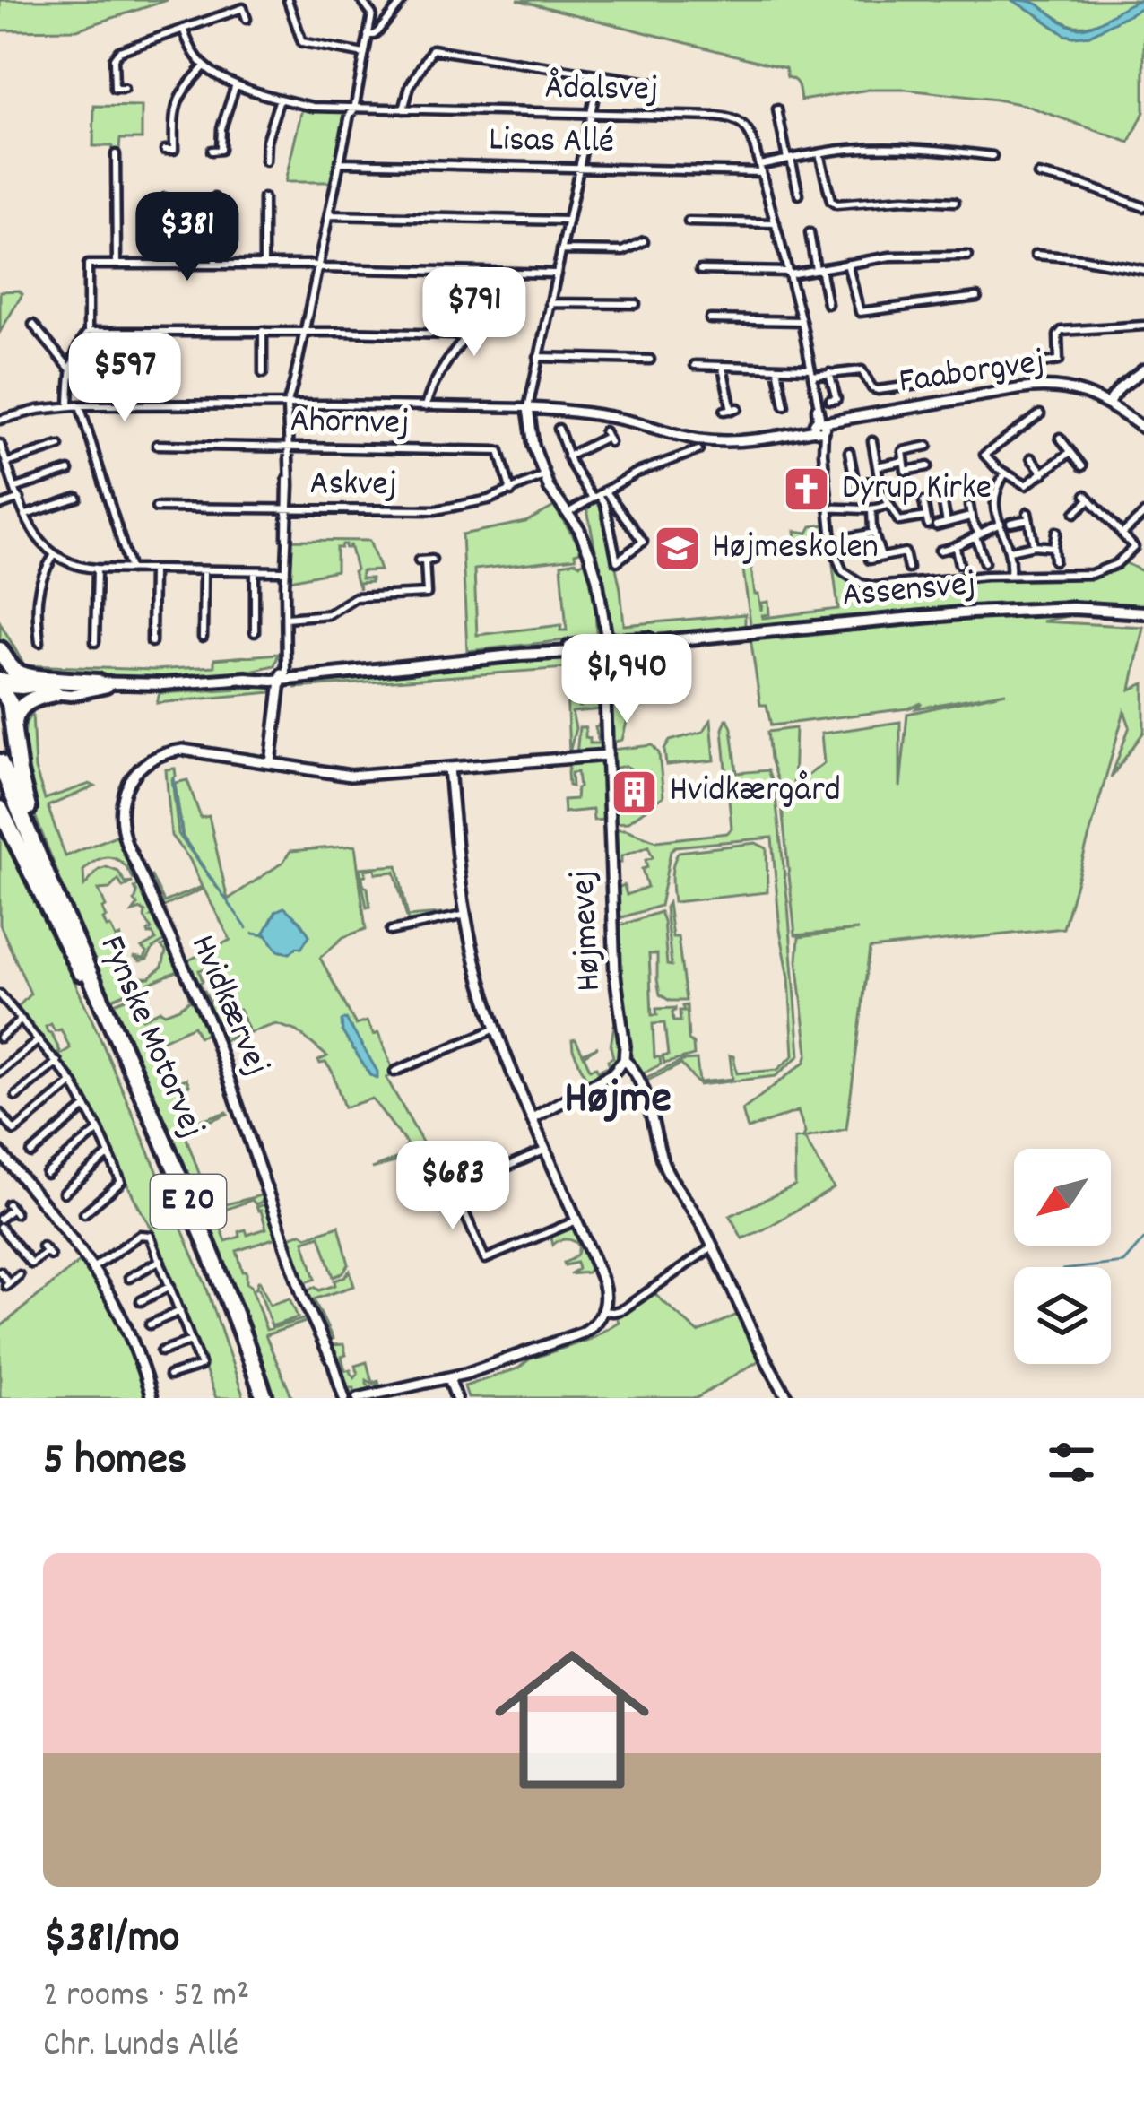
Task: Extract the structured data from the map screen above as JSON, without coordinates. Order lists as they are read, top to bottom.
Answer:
{
  "streets": {
    "highway": ["Fynske Motorvej", "E 20"],
    "main road": ["Assensvej"],
    "street": [
      "Ådalsvej",
      "Lisas Allé",
      "Faaborgvej",
      "Ahornvej",
      "Askvej",
      "Højmevej",
      "Hvidkærvej"
    ]
  },
  "crossings": [
    ["Ådalsvej", "Lisas Allé"],
    ["Ådalsvej", "Faaborgvej"],
    ["Ådalsvej", "Højmevej"],
    ["Lisas Allé", "Højmevej"],
    ["Faaborgvej", "Højmevej"],
    ["Ahornvej", "Askvej"],
    ["Askvej", "Højmevej"],
    ["Assensvej", "Højmevej"],
    ["Højmevej", "Hvidkærvej"]
  ],
  "districts": ["Højme"],
  "places": {
    "church": ["Dyrup Kirke"],
    "school or university": ["Højmeskolen"],
    "building": ["Hvidkærgård"]
  },
  "north": "bottom left",
  "page": {
    "price": [
      "$381",
      "$791",
      "$597",
      "$1,940",
      "$683"
    ],
    "heading": "5 homes",
    "list": [
      {
        "name": "$381/mo",
        "note": "2 rooms · 52 m² · Chr. Lunds Allé"
      }
    ]
  }
}
